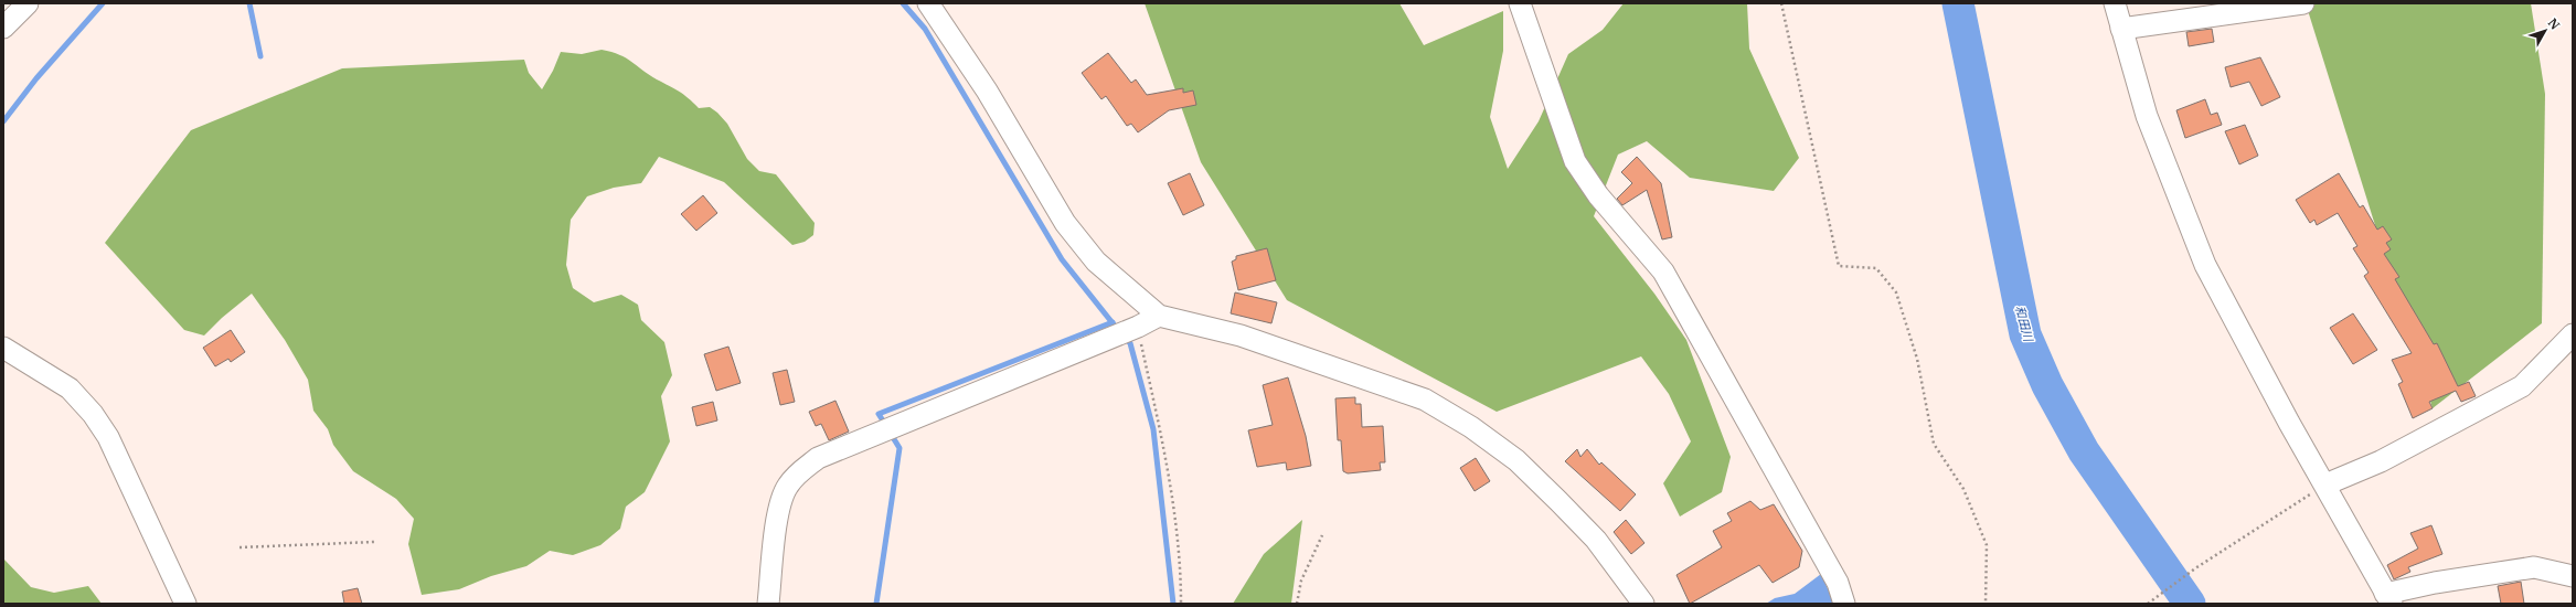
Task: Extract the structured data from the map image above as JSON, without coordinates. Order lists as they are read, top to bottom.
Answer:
{
  "water": ["和田川"],
  "north": "top right"
}
